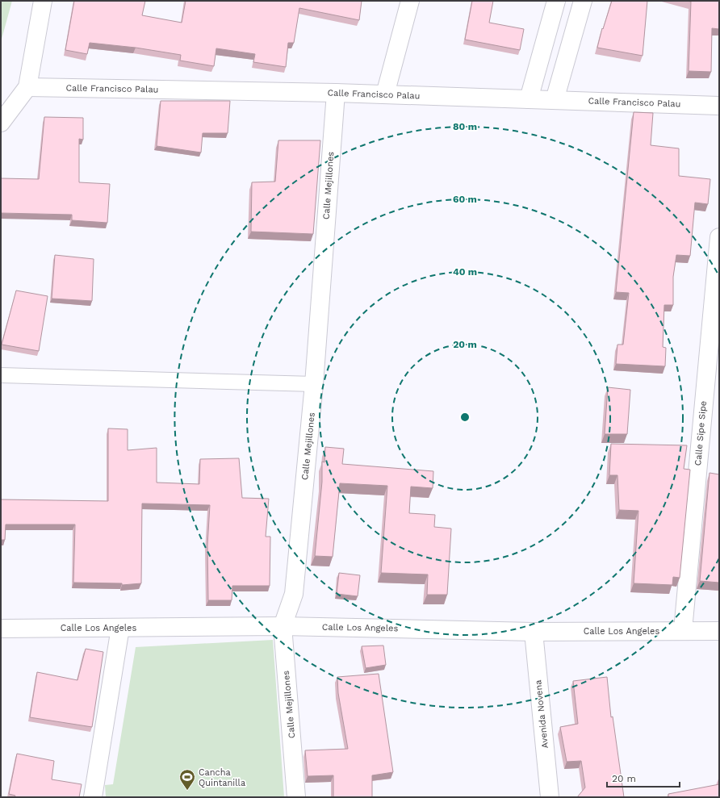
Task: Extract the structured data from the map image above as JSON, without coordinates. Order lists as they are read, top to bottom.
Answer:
{
  "streets": {
    "street": [
      "Calle Francisco Palau",
      "Calle Mejillones",
      "Calle Sipe Sipe",
      "Calle Los Angeles",
      "Avenida Novena"
    ]
  },
  "crossings": [
    ["Calle Francisco Palau", "Calle Mejillones"],
    ["Calle Mejillones", "Calle Los Angeles"],
    ["Calle Sipe Sipe", "Calle Los Angeles"],
    ["Calle Los Angeles", "Avenida Novena"]
  ],
  "places": {
    "sports": ["Cancha Quintanilla"]
  },
  "scale_bar": "20 m",
  "rings": [
    "80 m",
    "60 m",
    "40 m",
    "20 m"
  ]
}
